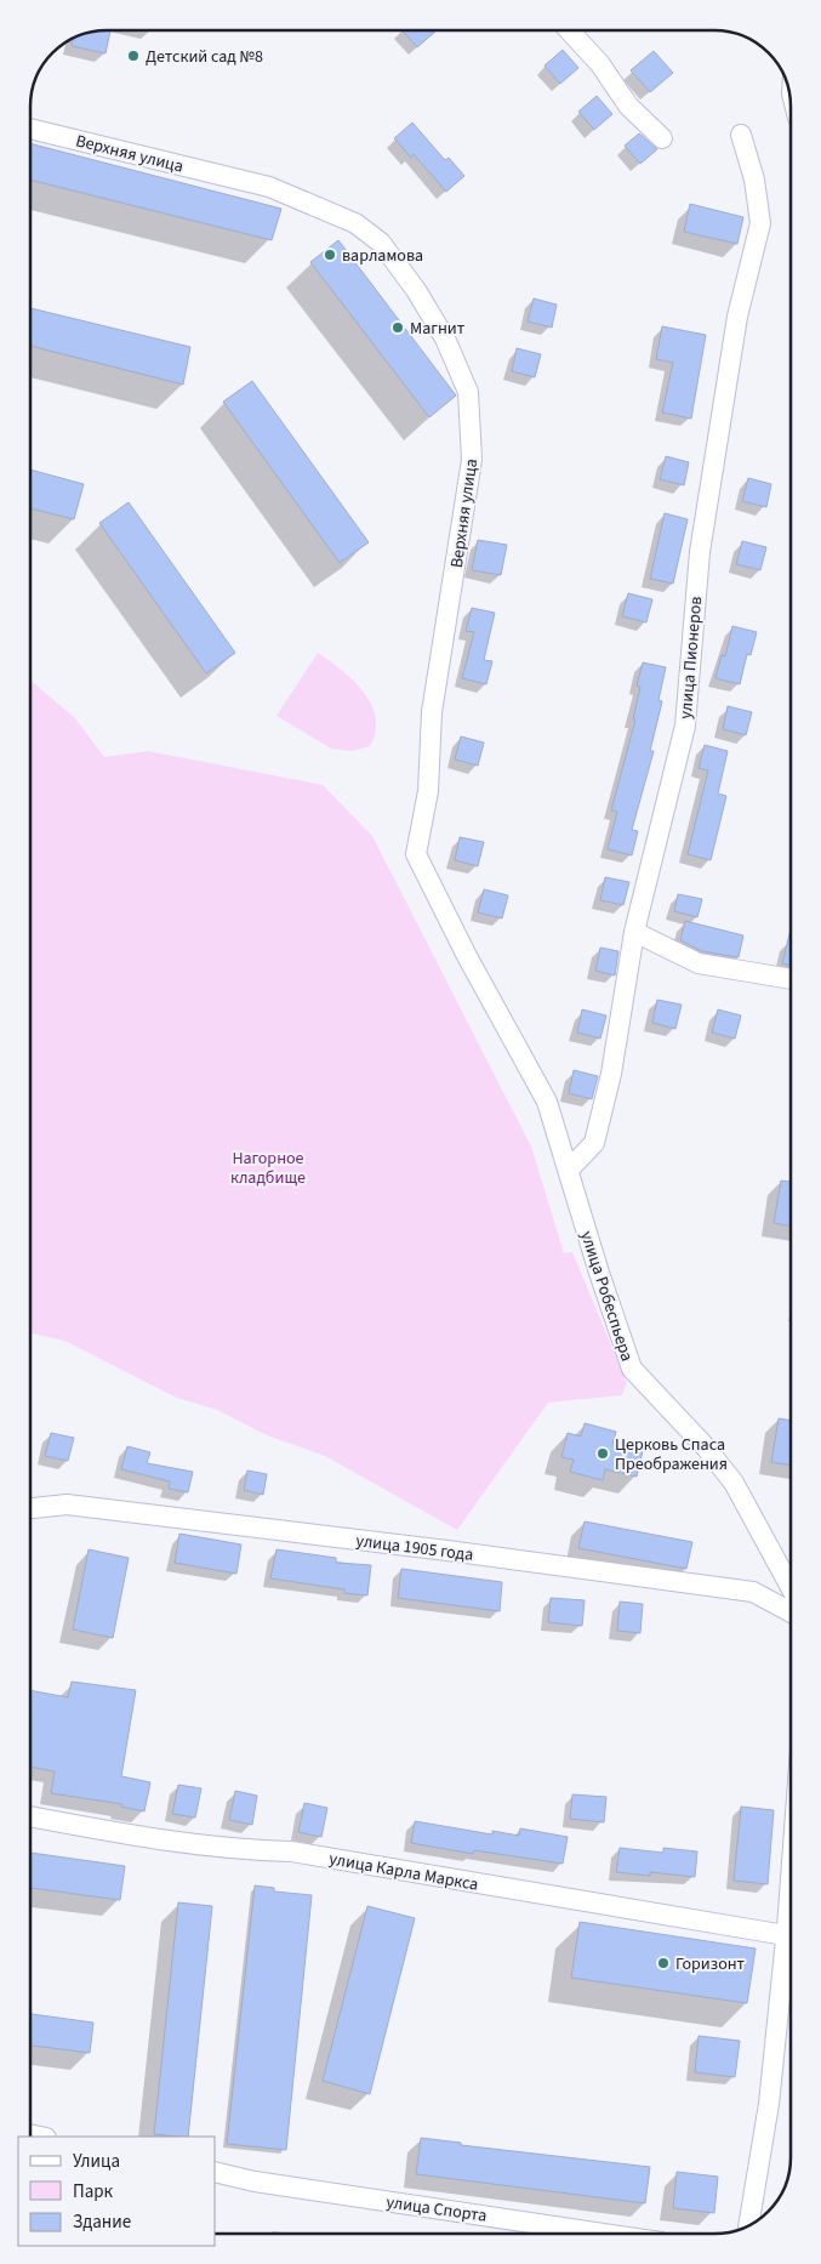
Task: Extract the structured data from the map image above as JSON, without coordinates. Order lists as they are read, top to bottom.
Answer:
{
  "streets": {
    "street": [
      "Верхняя улица",
      "улица Пионеров",
      "улица Робеспьера",
      "улица 1905 года",
      "улица Карла Маркса",
      "улица Спорта"
    ]
  },
  "crossings": [
    ["Верхняя улица", "улица Робеспьера"],
    ["улица Пионеров", "улица Робеспьера"]
  ],
  "parks": ["Нагорное кладбище"],
  "places": [
    "Детский сад №8",
    "варламова",
    "Магнит",
    "Церковь Спаса Преображения",
    "Горизонт"
  ],
  "legend": ["Улица", "Парк", "Здание"]
}
